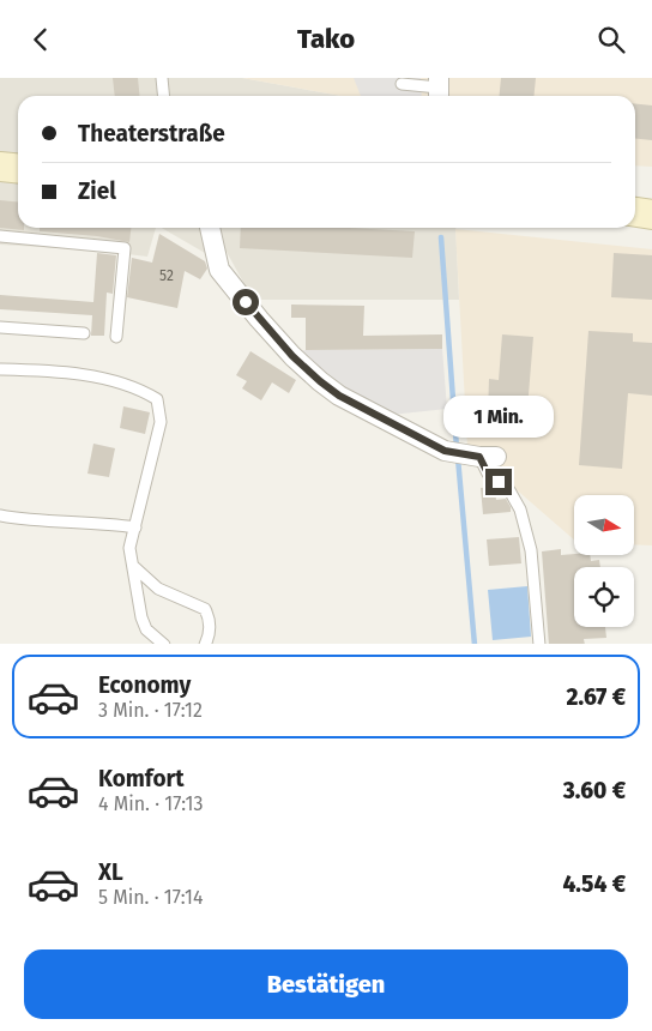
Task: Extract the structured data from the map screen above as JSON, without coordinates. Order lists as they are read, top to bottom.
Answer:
{
  "house_numbers": ["52"],
  "north": "right",
  "page": {
    "header": "Tako",
    "banner": ["Theaterstraße", "Ziel"],
    "bubble": "1 Min.",
    "list": [
      {
        "name": "Economy",
        "note": "3 Min. · 17:12",
        "value": "2.67 €"
      },
      {
        "name": "Komfort",
        "note": "4 Min. · 17:13",
        "value": "3.60 €"
      },
      {
        "name": "XL",
        "note": "5 Min. · 17:14",
        "value": "4.54 €"
      }
    ],
    "buttons": "Bestätigen"
  }
}
